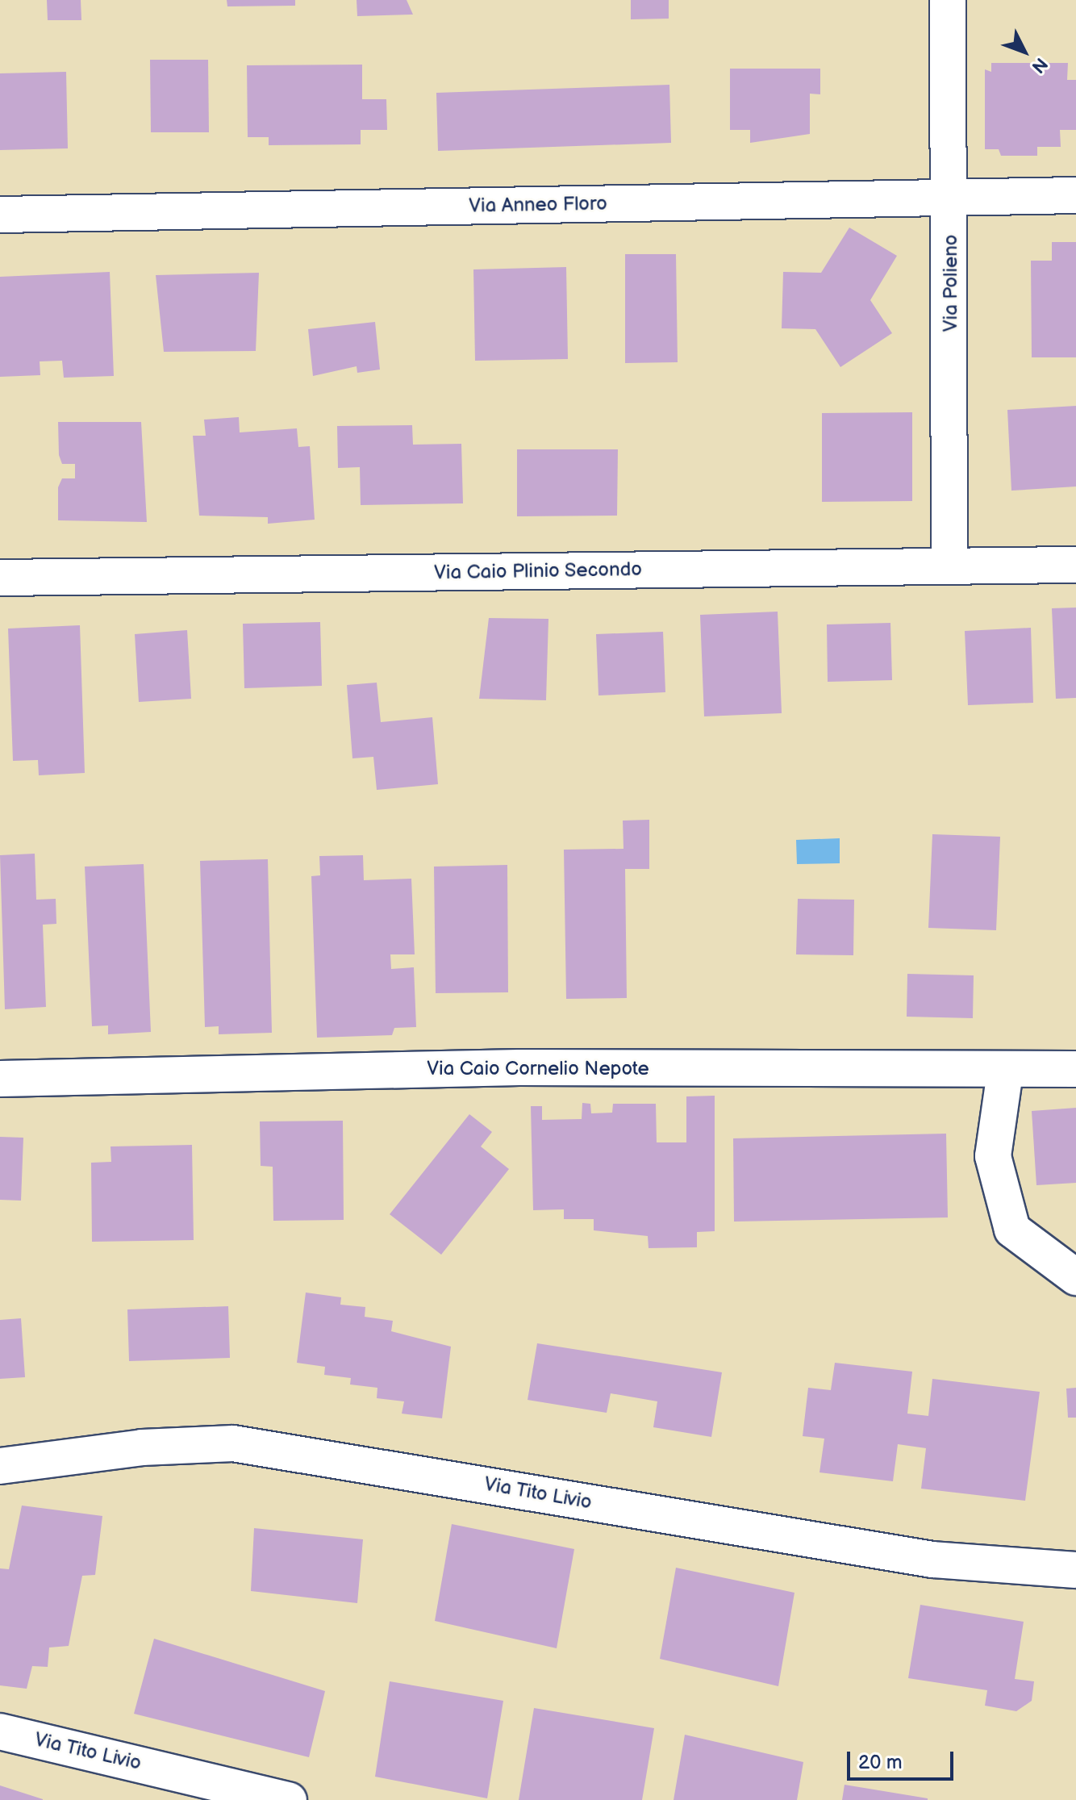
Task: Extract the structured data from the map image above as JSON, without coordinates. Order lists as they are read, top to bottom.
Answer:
{
  "streets": {
    "street": [
      "Via Anneo Floro",
      "Via Polieno",
      "Via Caio Plinio Secondo",
      "Via Caio Cornelio Nepote",
      "Via Tito Livio"
    ]
  },
  "crossings": [
    ["Via Anneo Floro", "Via Polieno"],
    ["Via Polieno", "Via Caio Plinio Secondo"]
  ],
  "scale_bar": "20 m",
  "north": "bottom right"
}
